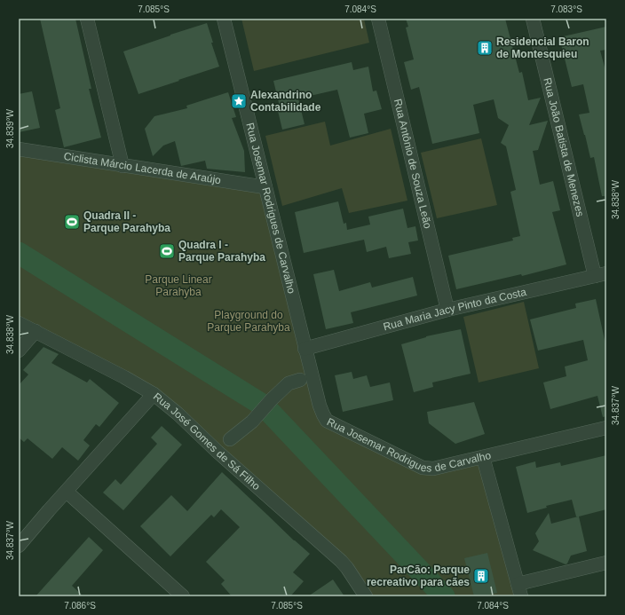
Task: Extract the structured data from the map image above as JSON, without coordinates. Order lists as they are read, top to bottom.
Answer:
{
  "streets": {
    "street": [
      "Rua João Batista de Menezes",
      "Rua Antônio de Souza Leão",
      "Ciclista Márcio Lacerda de Araújo",
      "Rua Josemar Rodrigues de Carvalho",
      "Rua Maria Jacy Pinto da Costa",
      "Rua José Gomes de Sá Filho"
    ]
  },
  "crossings": [
    ["Rua João Batista de Menezes", "Rua Maria Jacy Pinto da Costa"],
    ["Rua Antônio de Souza Leão", "Rua Maria Jacy Pinto da Costa"],
    ["Ciclista Márcio Lacerda de Araújo", "Rua Josemar Rodrigues de Carvalho"],
    ["Rua Josemar Rodrigues de Carvalho", "Rua Maria Jacy Pinto da Costa"]
  ],
  "parks": ["Parque Linear Parahyba", "Playground do Parque Parahyba"],
  "places": {
    "building": ["Residencial Baron de Montesquieu", "ParCão: Parque recreativo para cães"],
    "place": ["Alexandrino Contabilidade"],
    "sports": ["Quadra II - Parque Parahyba", "Quadra I - Parque Parahyba"]
  },
  "coordinates": [
    "7.085°S",
    "7.084°S",
    "7.083°S",
    "34.839°W",
    "34.838°W",
    "34.837°W",
    "7.086°S"
  ]
}
